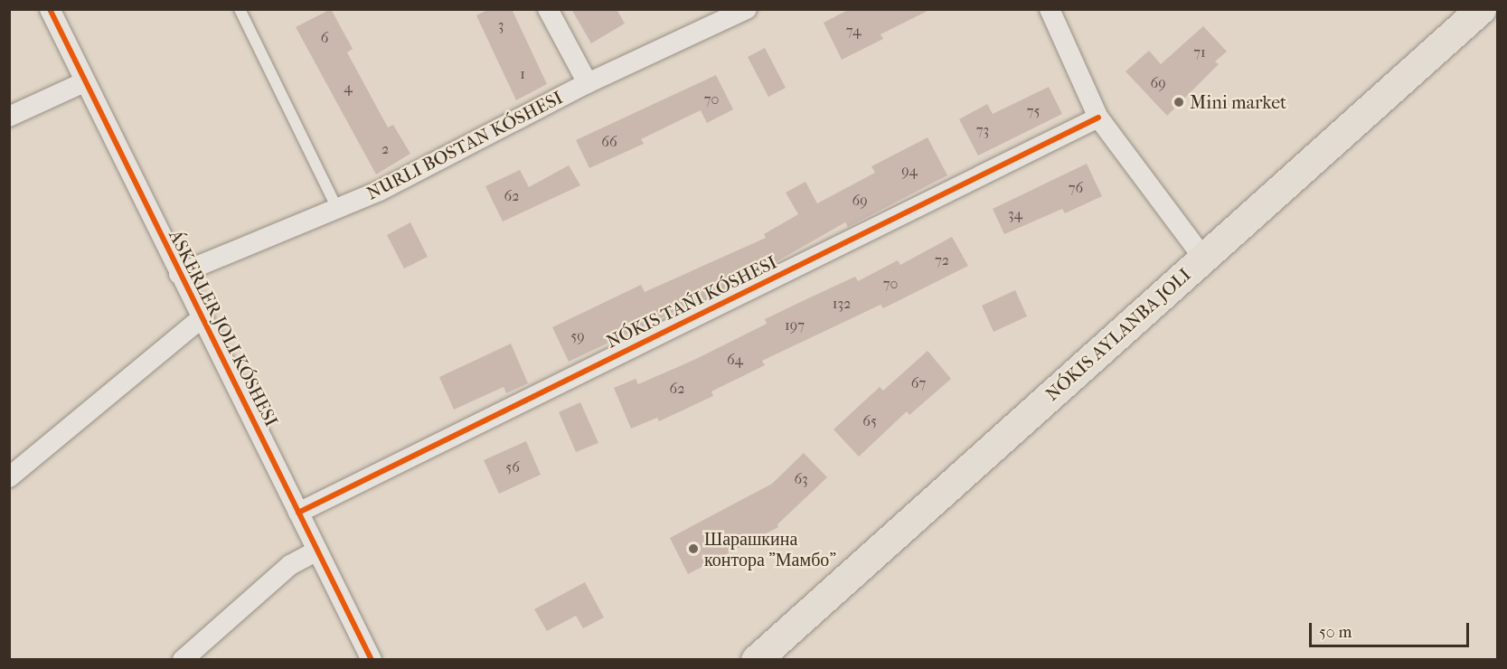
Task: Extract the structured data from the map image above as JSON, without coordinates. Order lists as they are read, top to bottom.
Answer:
{
  "streets": {
    "cycle path": ["NÓKIS TAŃI KÓSHESI", "ÁSKERLER JOLI KÓSHESI"]
  },
  "places": ["Mini market", "Шарашкина контора \"Мамбо\""],
  "house_numbers": [
    "3",
    "74",
    "6",
    "71",
    "1",
    "69",
    "4",
    "70",
    "75",
    "73",
    "66",
    "2",
    "94",
    "76",
    "62",
    "69",
    "34",
    "72",
    "70",
    "132",
    "197",
    "59",
    "64",
    "67",
    "62",
    "65",
    "56",
    "63"
  ],
  "scale_bar": "50 m"
}
